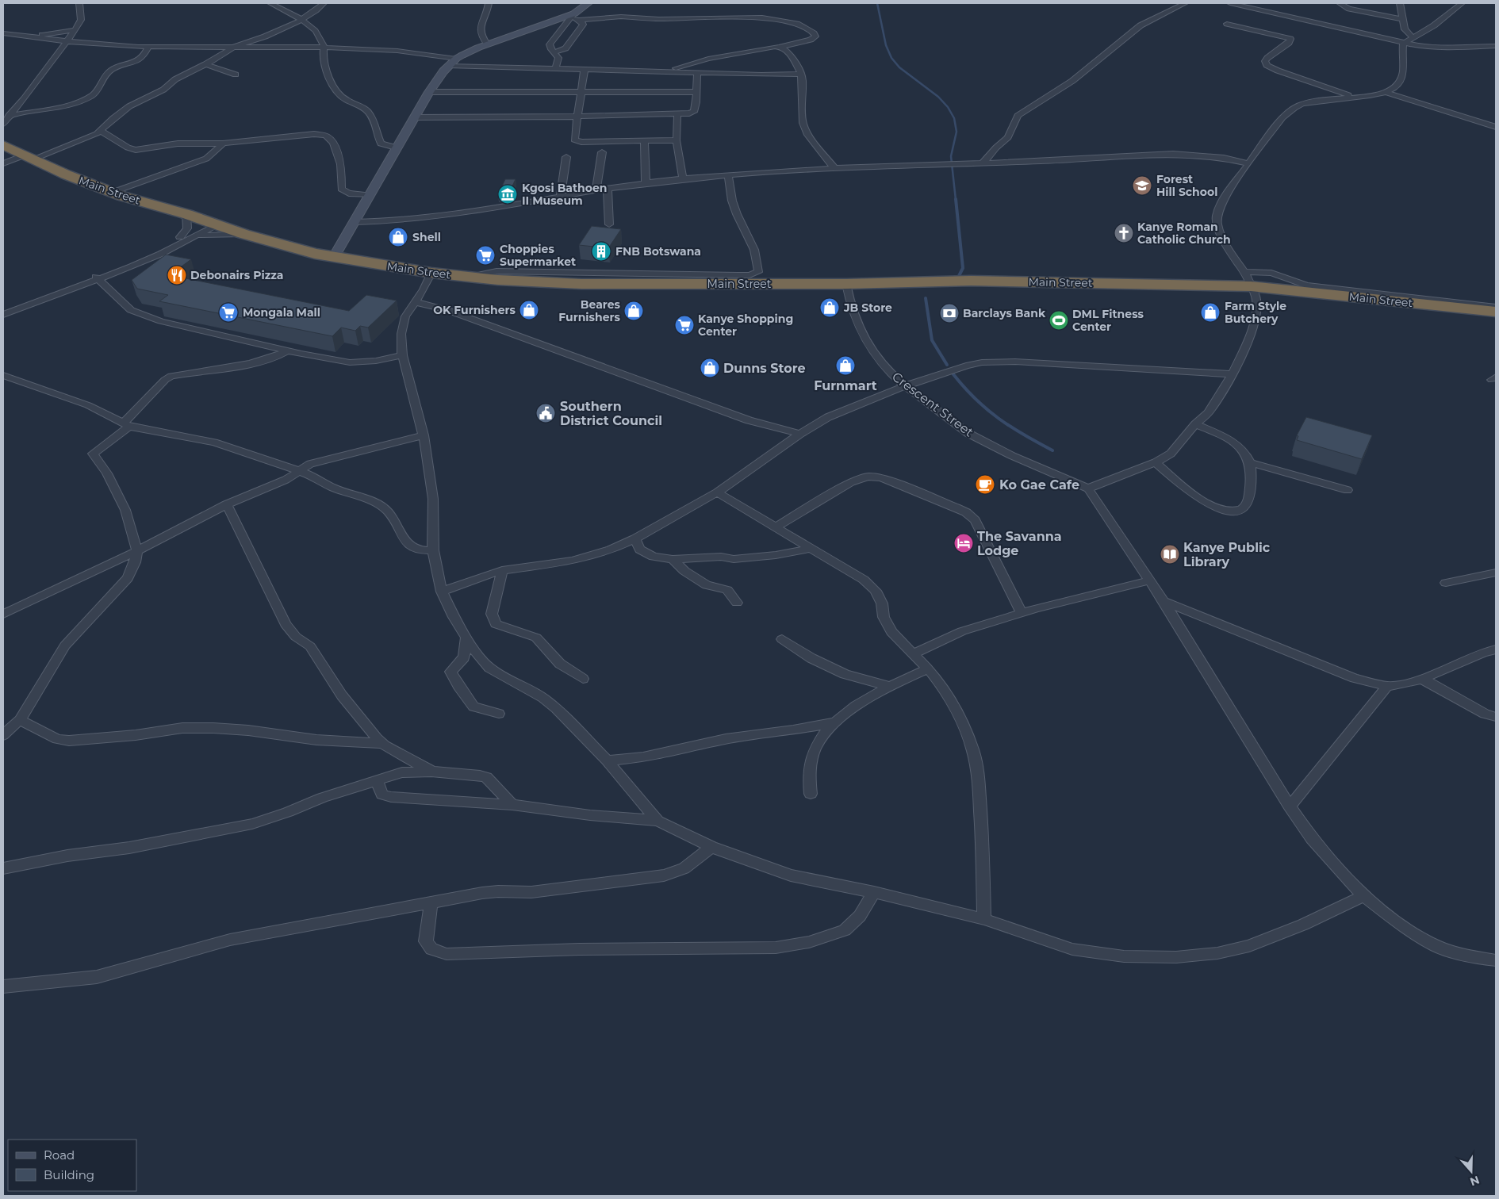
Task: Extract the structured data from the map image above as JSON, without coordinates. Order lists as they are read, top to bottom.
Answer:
{
  "streets": {
    "highway": ["Main Street"],
    "street": ["Crescent Street"]
  },
  "crossings": [
    ["Main Street", "Crescent Street"]
  ],
  "places": {
    "school or university": ["Forest Hill School"],
    "museum": ["Kgosi Bathoen II Museum"],
    "church": ["Kanye Roman Catholic Church"],
    "shop": [
      "Shell",
      "JB Store",
      "OK Furnishers",
      "Beares Furnishers",
      "Farm Style Butchery",
      "Furnmart",
      "Dunns Store"
    ],
    "building": ["FNB Botswana"],
    "supermarket": ["Choppies Supermarket", "Mongala Mall", "Kanye Shopping Center"],
    "restaurant": ["Debonairs Pizza"],
    "bank": ["Barclays Bank"],
    "sports": ["DML Fitness Center"],
    "public building": ["Southern District Council"],
    "cafe": ["Ko Gae Cafe"],
    "hotel": ["The Savanna Lodge"],
    "library": ["Kanye Public Library"]
  },
  "legend": ["Road", "Building"],
  "north": "bottom"
}
